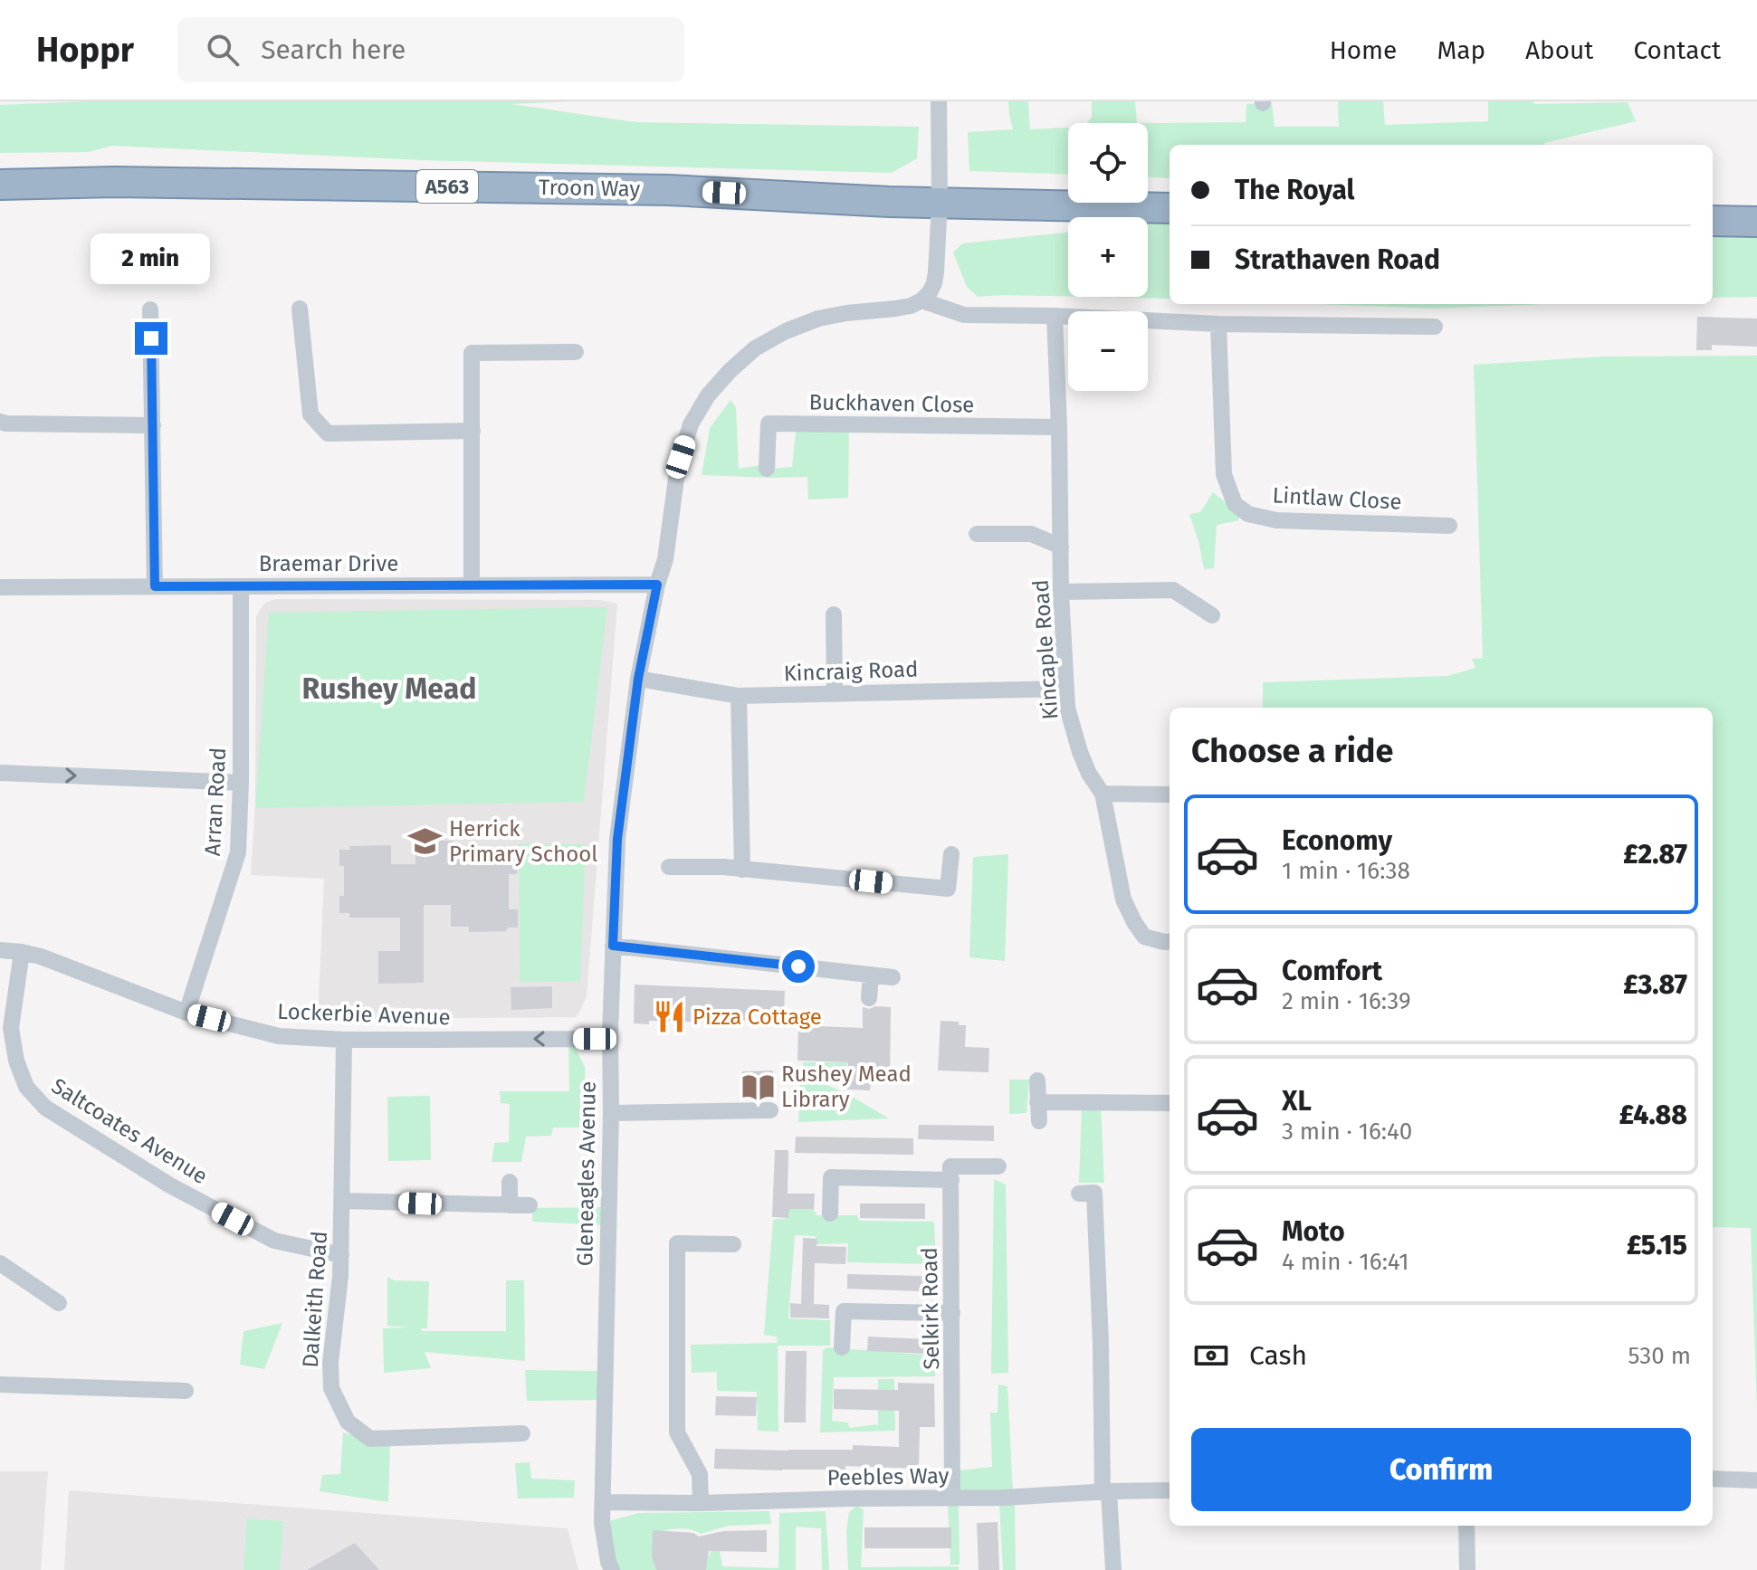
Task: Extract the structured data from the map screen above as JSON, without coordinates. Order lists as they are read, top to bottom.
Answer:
{
  "streets": {
    "highway": ["A563", "Troon Way"],
    "street": [
      "Buckhaven Close",
      "Lintlaw Close",
      "Braemar Drive",
      "Kincaple Road",
      "Kincraig Road",
      "Arran Road",
      "Lockerbie Avenue",
      "Saltcoates Avenue",
      "Gleneagles Avenue",
      "Dalkeith Road",
      "Selkirk Road",
      "Peebles Way"
    ]
  },
  "crossings": [
    ["Buckhaven Close", "Kincaple Road"],
    ["Braemar Drive", "Arran Road"],
    ["Braemar Drive", "Gleneagles Avenue"],
    ["Kincaple Road", "Kincraig Road"],
    ["Kincraig Road", "Gleneagles Avenue"],
    ["Arran Road", "Lockerbie Avenue"],
    ["Lockerbie Avenue", "Saltcoates Avenue"],
    ["Lockerbie Avenue", "Gleneagles Avenue"],
    ["Lockerbie Avenue", "Dalkeith Road"],
    ["Saltcoates Avenue", "Dalkeith Road"],
    ["Gleneagles Avenue", "Peebles Way"],
    ["Selkirk Road", "Peebles Way"]
  ],
  "one_way": ["Lockerbie Avenue"],
  "districts": ["Rushey Mead"],
  "places": {
    "school or university": ["Herrick Primary School"],
    "restaurant": ["Pizza Cottage"],
    "library": ["Rushey Mead Library"]
  },
  "page": {
    "header": "Hoppr",
    "search": "Search here",
    "nav": [
      "Home",
      "Map",
      "About",
      "Contact"
    ],
    "map_buttons": ["+", "−"],
    "banner": ["The Royal", "Strathaven Road"],
    "bubble": "2 min",
    "heading": "Choose a ride",
    "list": [
      {
        "name": "Economy",
        "note": "1 min · 16:38",
        "value": "£2.87"
      },
      {
        "name": "Comfort",
        "note": "2 min · 16:39",
        "value": "£3.87"
      },
      {
        "name": "XL",
        "note": "3 min · 16:40",
        "value": "£4.88"
      },
      {
        "name": "Moto",
        "note": "4 min · 16:41",
        "value": "£5.15"
      }
    ],
    "pay": ["Cash", "530 m"],
    "buttons": "Confirm"
  }
}
